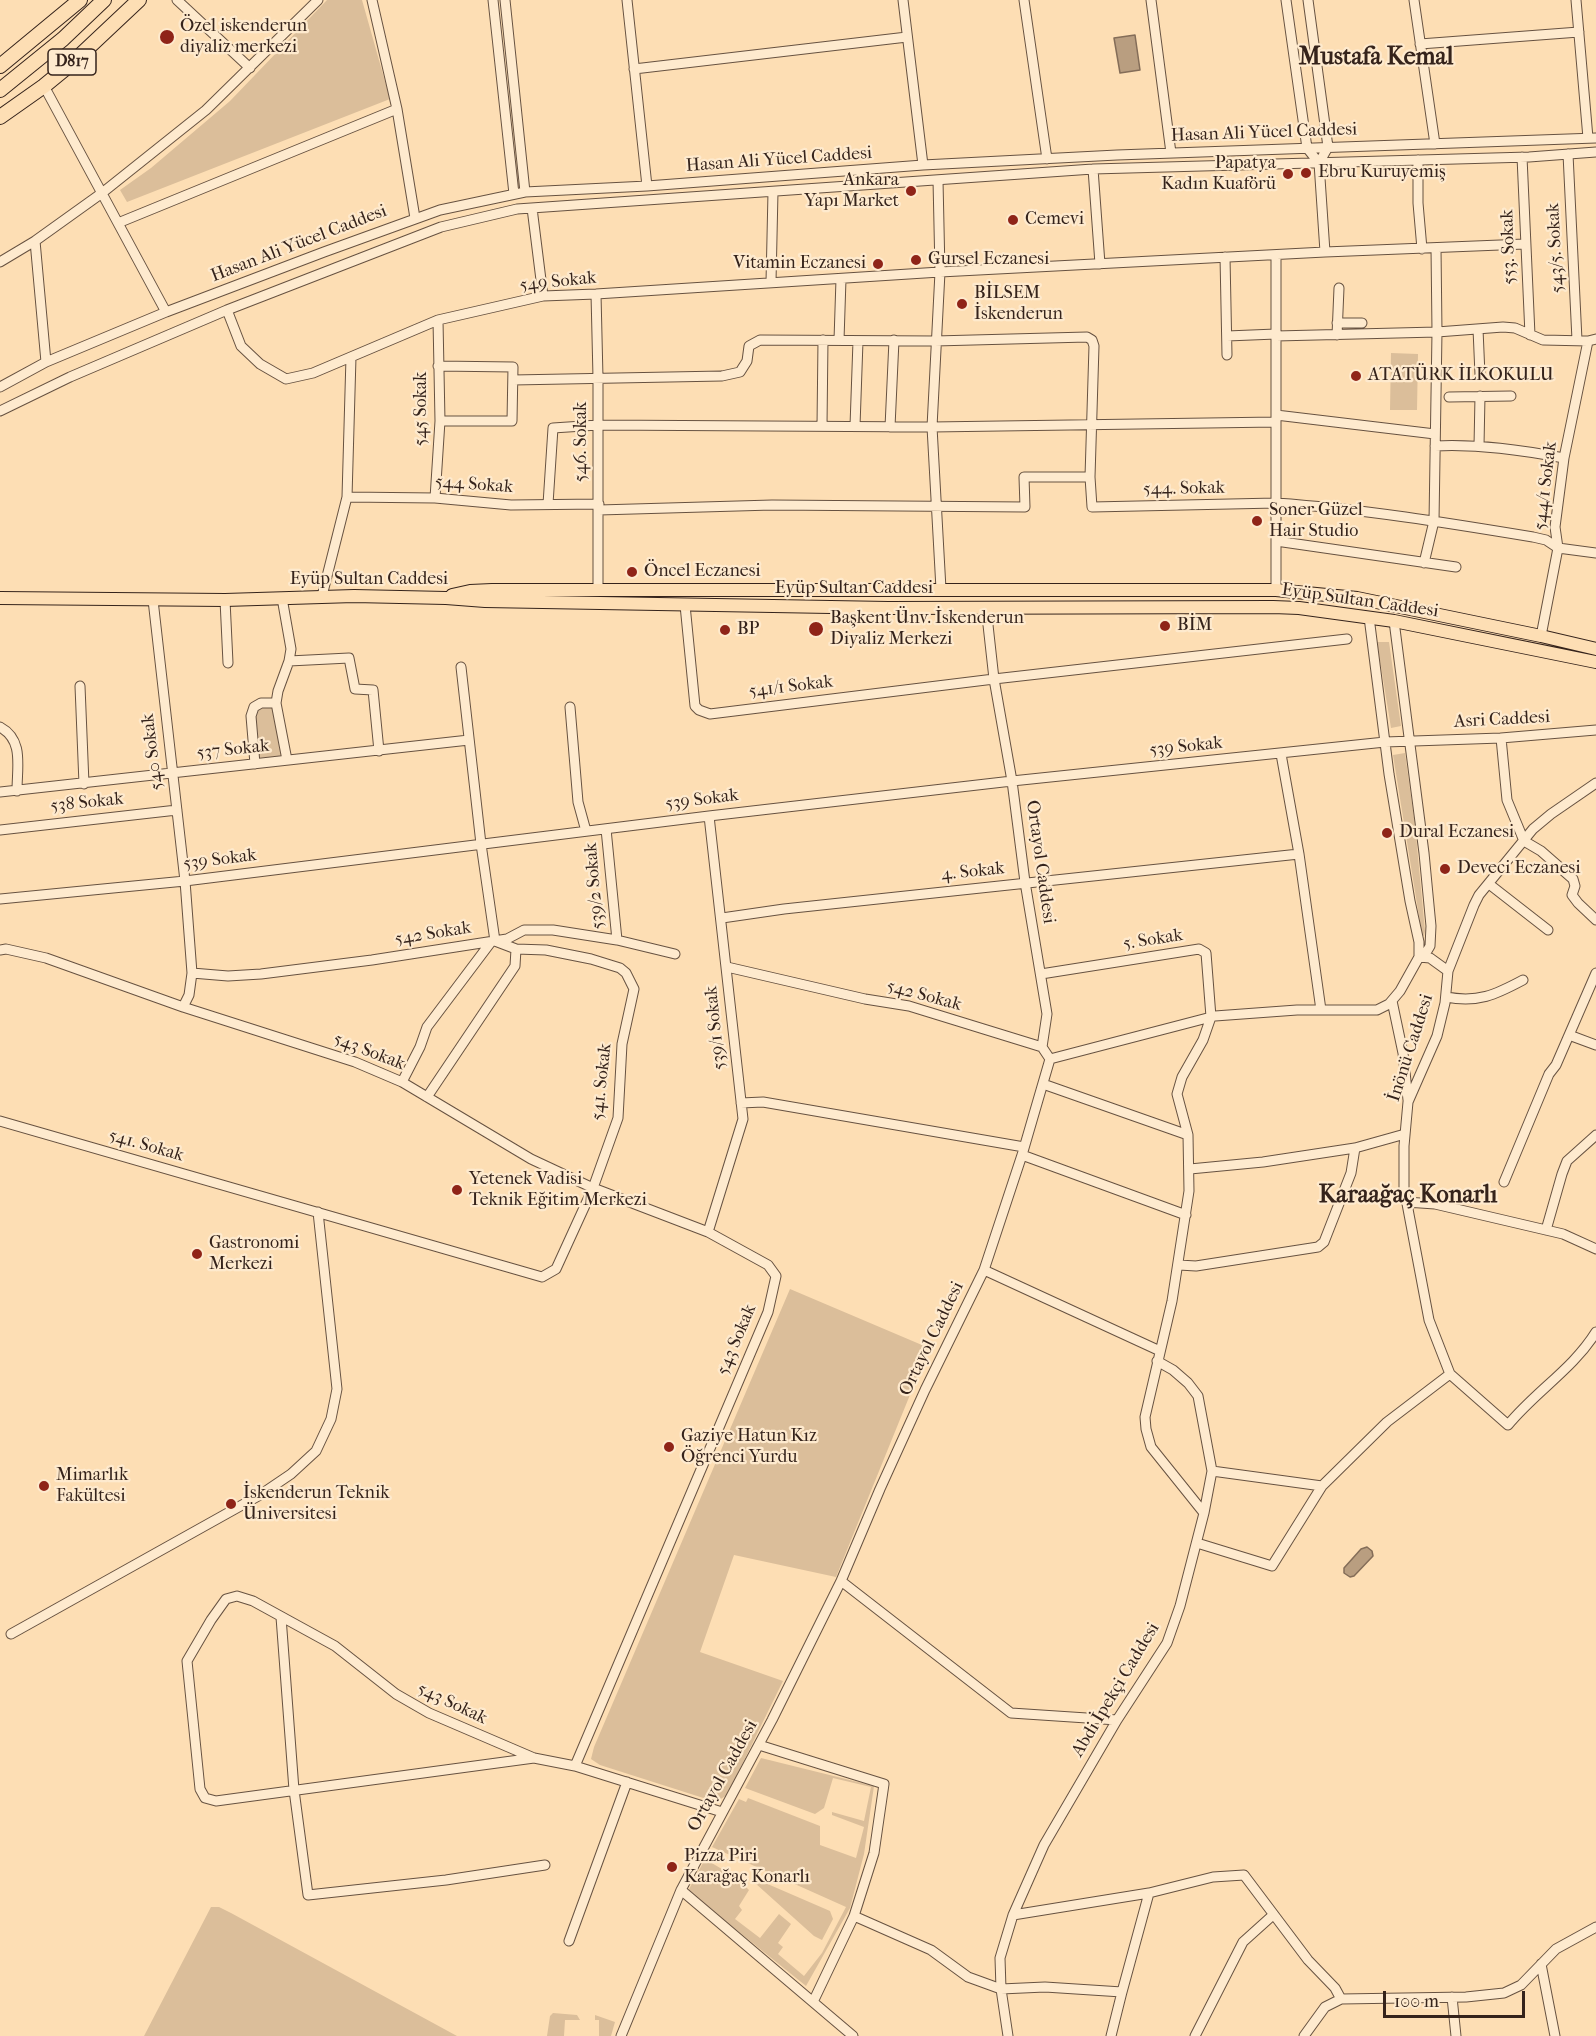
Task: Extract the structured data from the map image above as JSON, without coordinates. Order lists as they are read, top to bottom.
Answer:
{
  "streets": {
    "highway": ["D817"],
    "main road": ["Eyüp Sultan Caddesi"],
    "street": [
      "Hasan Ali Yücel Caddesi",
      "553. Sokak",
      "543/5. Sokak",
      "549 Sokak",
      "545 Sokak",
      "546. Sokak",
      "544 Sokak",
      "544/1 Sokak",
      "544. Sokak",
      "541/1 Sokak",
      "Asri Caddesi",
      "539 Sokak",
      "537 Sokak",
      "540 Sokak",
      "538 Sokak",
      "Ortayol Caddesi",
      "4. Sokak",
      "539/2 Sokak",
      "542 Sokak",
      "5. Sokak",
      "539/1 Sokak",
      "İnönü Caddesi",
      "543 Sokak",
      "541. Sokak",
      "Abdi İpekçi Caddesi"
    ]
  },
  "crossings": [
    ["553. Sokak", "549 Sokak"],
    ["549 Sokak", "545 Sokak"],
    ["549 Sokak", "546. Sokak"],
    ["545 Sokak", "544 Sokak"],
    ["546. Sokak", "544 Sokak"],
    ["544/1 Sokak", "544. Sokak"],
    ["Eyüp Sultan Caddesi", "541/1 Sokak"],
    ["Eyüp Sultan Caddesi", "540 Sokak"],
    ["Eyüp Sultan Caddesi", "Ortayol Caddesi"],
    ["541/1 Sokak", "Ortayol Caddesi"],
    ["Asri Caddesi", "539 Sokak"],
    ["539 Sokak", "540 Sokak"],
    ["539 Sokak", "Ortayol Caddesi"],
    ["539 Sokak", "539/2 Sokak"],
    ["539 Sokak", "539/1 Sokak"],
    ["537 Sokak", "540 Sokak"],
    ["540 Sokak", "538 Sokak"],
    ["540 Sokak", "542 Sokak"],
    ["540 Sokak", "543 Sokak"],
    ["Ortayol Caddesi", "4. Sokak"],
    ["Ortayol Caddesi", "542 Sokak"],
    ["Ortayol Caddesi", "5. Sokak"],
    ["4. Sokak", "539/1 Sokak"],
    ["539/2 Sokak", "542 Sokak"],
    ["542 Sokak", "539/1 Sokak"],
    ["542 Sokak", "541. Sokak"],
    ["539/1 Sokak", "543 Sokak"],
    ["543 Sokak", "541. Sokak"]
  ],
  "districts": ["Mustafa Kemal", "Karaağaç Konarlı"],
  "places": [
    "Özel iskenderun diyaliz merkezi",
    "Ebru Kuruyemiş",
    "Papatya Kadın Kuaförü",
    "Ankara Yapı Market",
    "Cemevi",
    "Gursel Eczanesi",
    "Vitamin Eczanesi",
    "BİLSEM İskenderun",
    "ATATÜRK İLKOKULU",
    "Soner Güzel Hair Studio",
    "Öncel Eczanesi",
    "BİM",
    "Başkent Ünv. İskenderun Diyaliz Merkezi",
    "BP",
    "Dural Eczanesi",
    "Deveci Eczanesi",
    "Yetenek Vadisi Teknik Eğitim Merkezi",
    "Gastronomi Merkezi",
    "Gaziye Hatun Kız Öğrenci Yurdu",
    "Mimarlık Fakültesi",
    "İskenderun Teknik Üniversitesi",
    "Pizza Piri Karağaç Konarlı"
  ],
  "scale_bar": "100 m"
}
